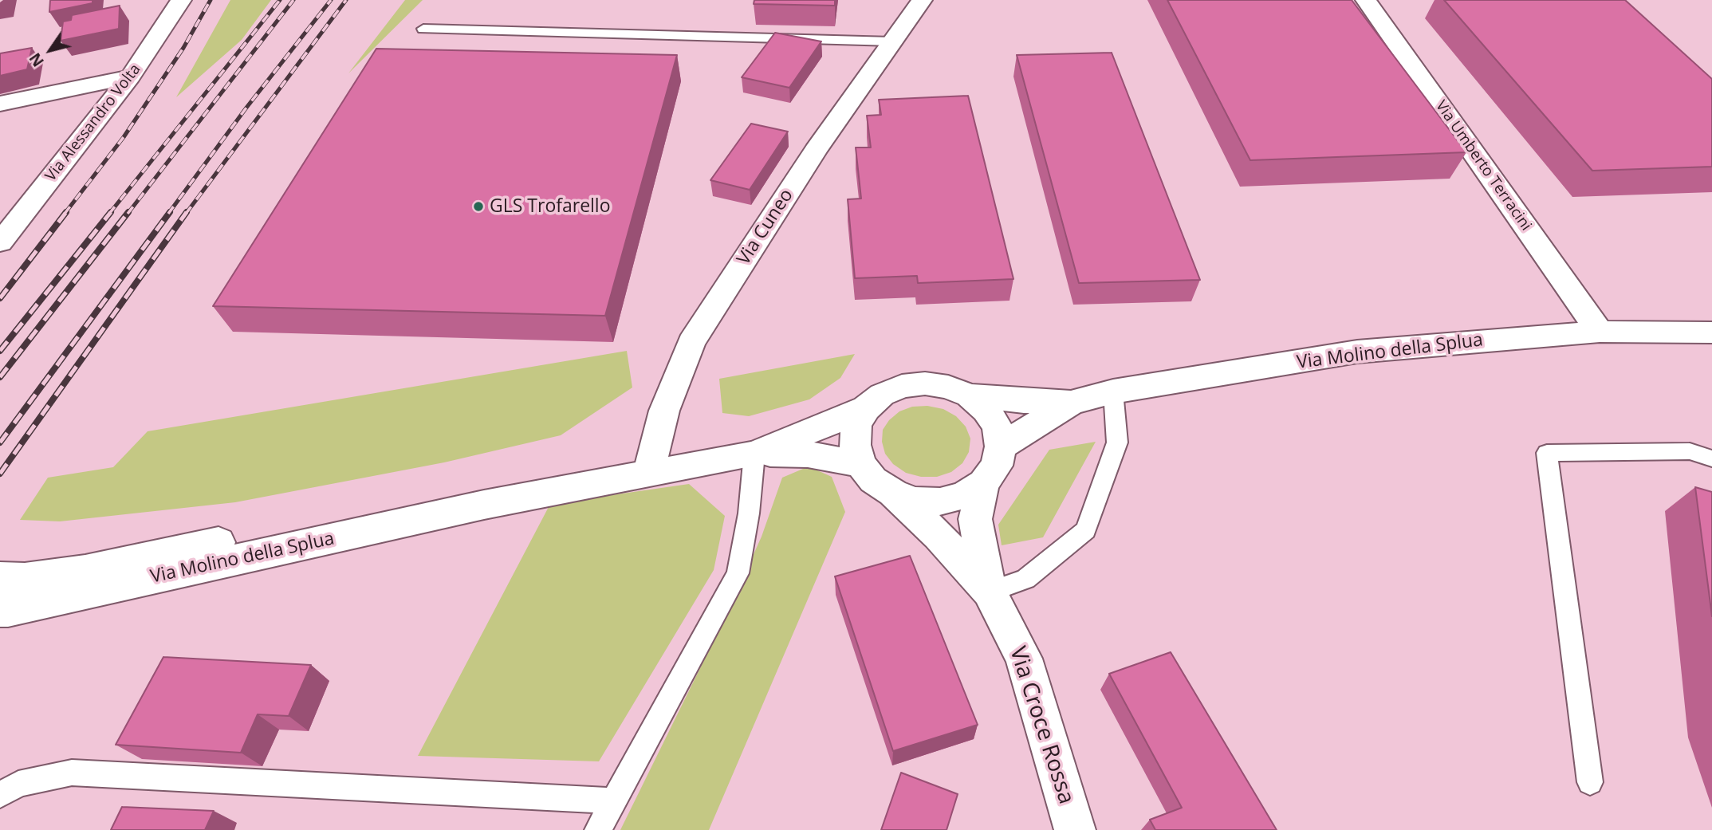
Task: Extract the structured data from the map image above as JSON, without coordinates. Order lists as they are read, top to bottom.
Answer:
{
  "streets": {
    "street": [
      "Via Alessandro Volta",
      "Via Umberto Terracini",
      "Via Cuneo",
      "Via Molino della Splua",
      "Via Croce Rossa"
    ]
  },
  "crossings": [
    ["Via Umberto Terracini", "Via Molino della Splua"],
    ["Via Cuneo", "Via Molino della Splua"],
    ["Via Molino della Splua", "Via Croce Rossa"]
  ],
  "places": ["GLS Trofarello"],
  "north": "bottom left"
}
